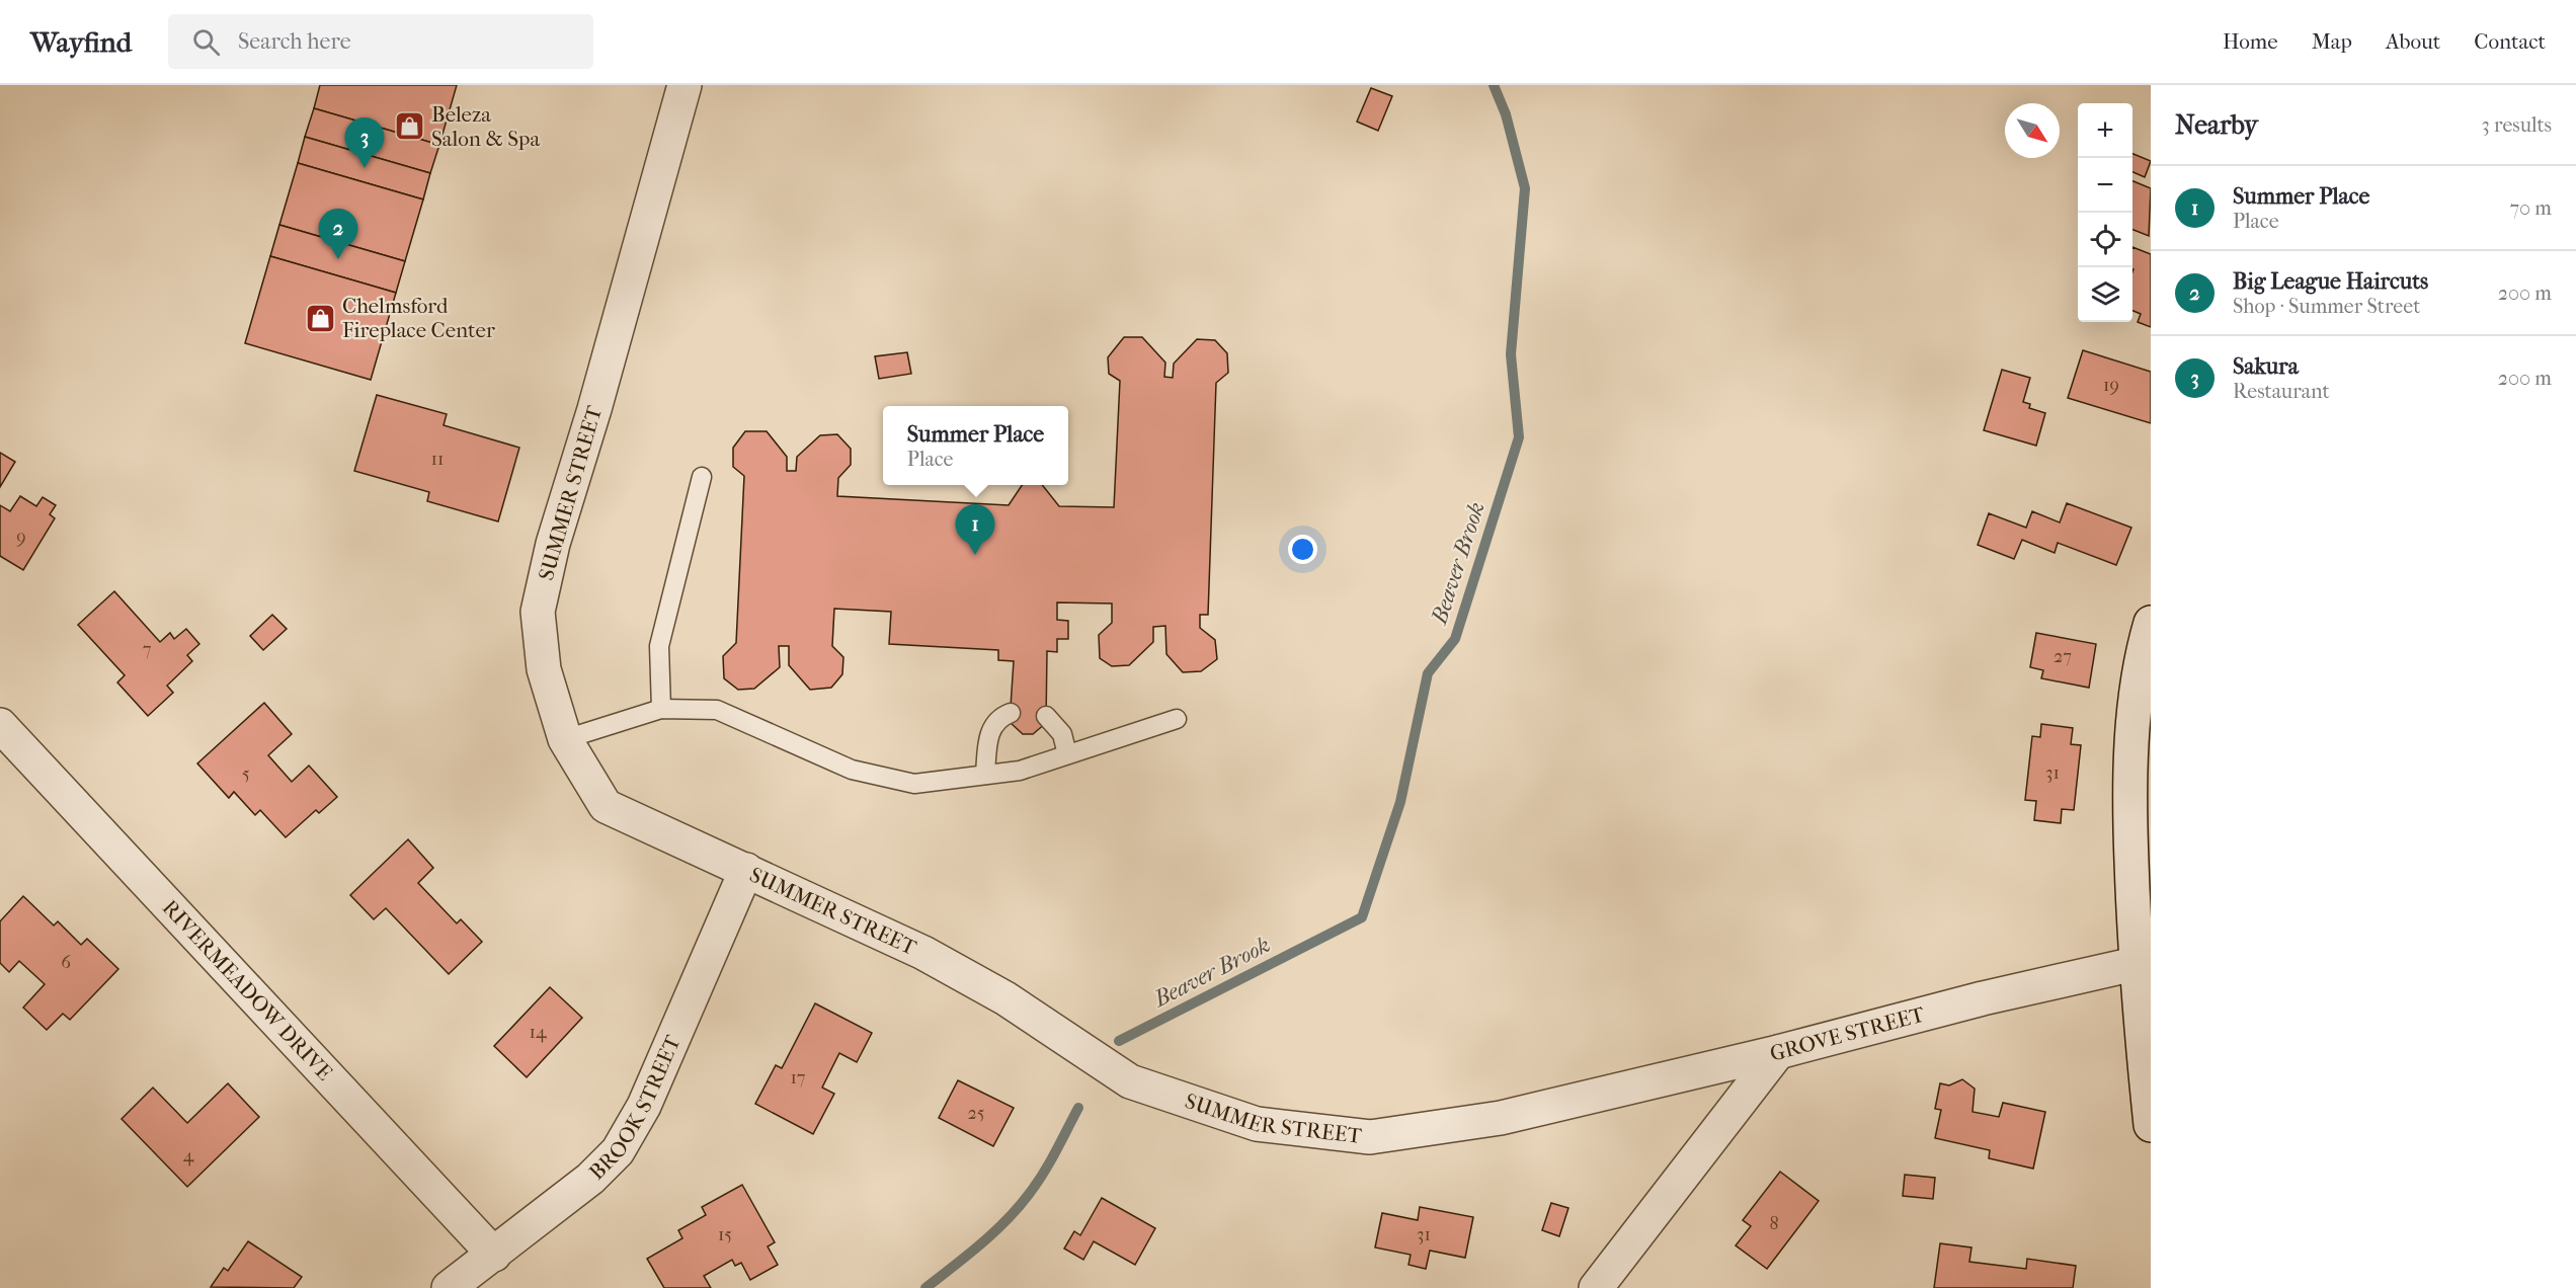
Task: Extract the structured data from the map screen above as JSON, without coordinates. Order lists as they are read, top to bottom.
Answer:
{
  "streets": {
    "street": [
      "SUMMER STREET",
      "RIVERMEADOW DRIVE",
      "GROVE STREET",
      "BROOK STREET"
    ]
  },
  "crossings": [
    ["SUMMER STREET", "GROVE STREET"],
    ["SUMMER STREET", "BROOK STREET"],
    ["RIVERMEADOW DRIVE", "BROOK STREET"]
  ],
  "water": ["Beaver Brook"],
  "places": {
    "shop": ["Beleza Salon & Spa", "Chelmsford Fireplace Center"]
  },
  "house_numbers": [
    "19",
    "11",
    "9",
    "7",
    "27",
    "31",
    "5",
    "6",
    "14",
    "17",
    "25",
    "4",
    "8",
    "15",
    "31"
  ],
  "north": "bottom right",
  "page": {
    "header": "Wayfind",
    "search": "Search here",
    "nav": [
      "Home",
      "Map",
      "About",
      "Contact"
    ],
    "heading": ["Nearby", "3 results"],
    "map_buttons": ["+", "−"],
    "pins": ["3", "2", "1"],
    "list": [
      {
        "mark": "1",
        "name": "Summer Place",
        "note": "Place",
        "value": "70 m"
      },
      {
        "mark": "2",
        "name": "Big League Haircuts",
        "note": "Shop · Summer Street",
        "value": "200 m"
      },
      {
        "mark": "3",
        "name": "Sakura",
        "note": "Restaurant",
        "value": "200 m"
      }
    ],
    "popup": ["Summer Place", "Place"]
  }
}
